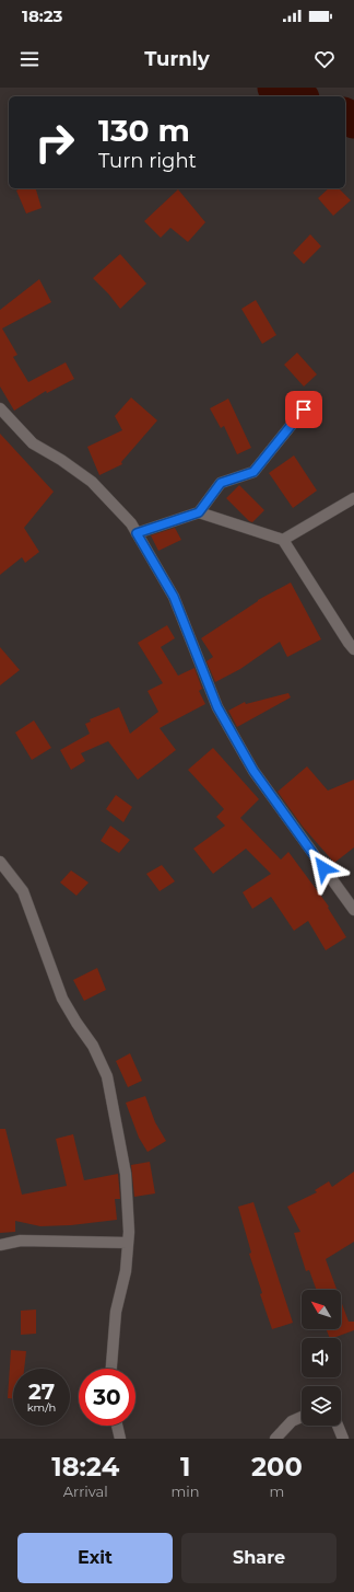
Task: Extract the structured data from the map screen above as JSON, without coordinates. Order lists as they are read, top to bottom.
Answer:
{
  "north": "top left",
  "page": {
    "status": "18:23",
    "header": "Turnly",
    "turn": ["130 m", "Turn right"],
    "speed": "27 km/h",
    "limit": "30",
    "eta": [
      "18:24",
      "Arrival",
      "1",
      "min",
      "200",
      "m"
    ],
    "buttons": ["Exit", "Share"]
  }
}
